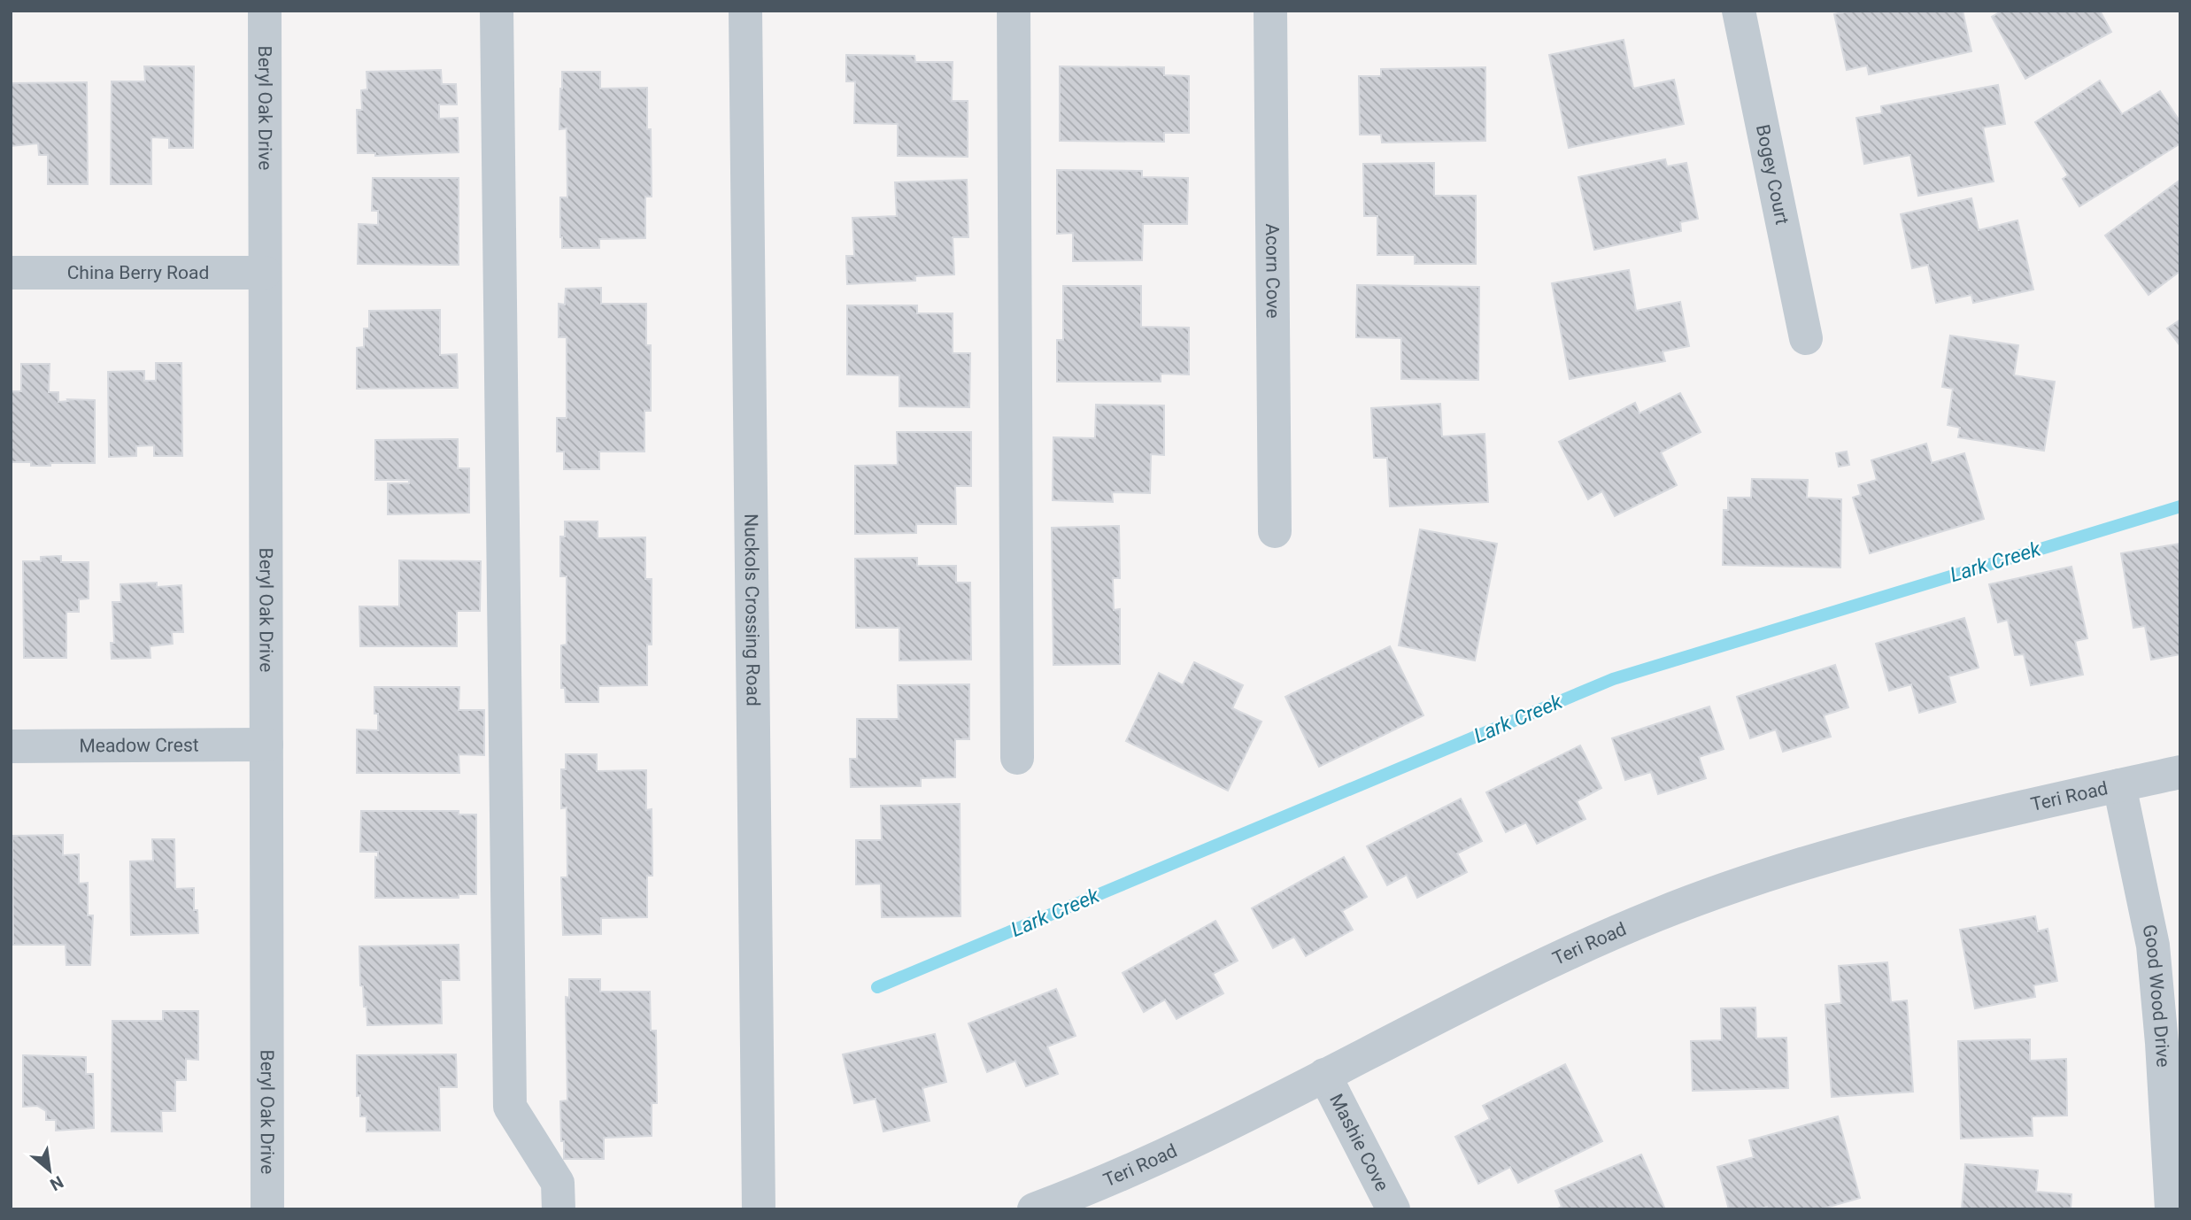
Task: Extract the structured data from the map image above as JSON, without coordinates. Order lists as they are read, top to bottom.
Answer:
{
  "streets": {
    "street": [
      "Beryl Oak Drive",
      "Bogey Court",
      "Acorn Cove",
      "China Berry Road",
      "Nuckols Crossing Road",
      "Meadow Crest",
      "Teri Road",
      "Good Wood Drive",
      "Mashie Cove"
    ]
  },
  "crossings": [
    ["Beryl Oak Drive", "China Berry Road"],
    ["Beryl Oak Drive", "Meadow Crest"],
    ["Teri Road", "Good Wood Drive"],
    ["Teri Road", "Mashie Cove"]
  ],
  "water": ["Lark Creek"],
  "north": "bottom right"
}
